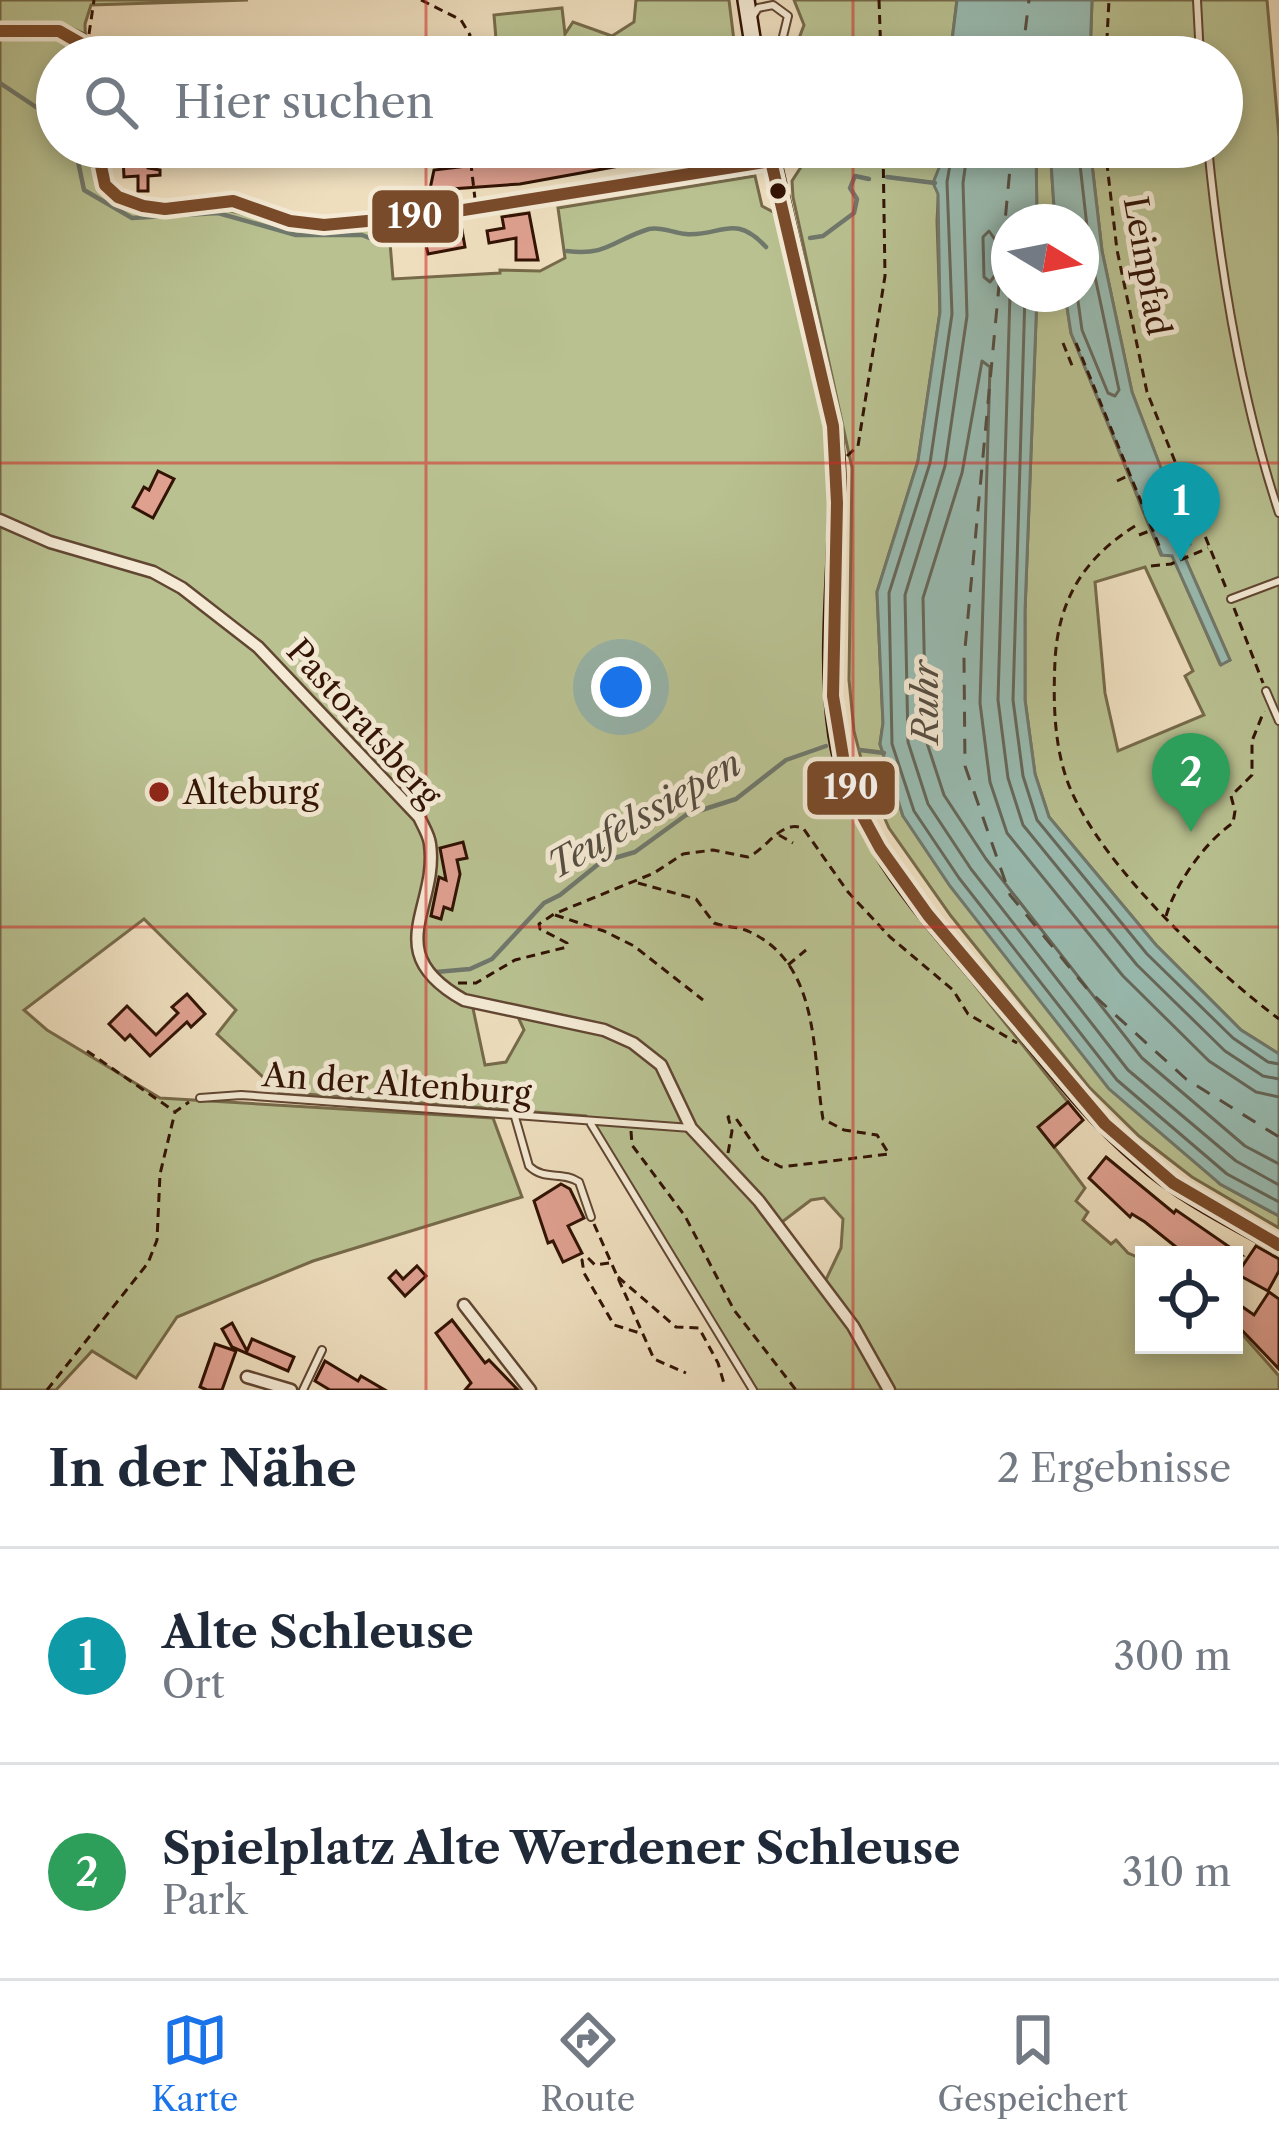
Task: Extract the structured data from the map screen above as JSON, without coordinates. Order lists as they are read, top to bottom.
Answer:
{
  "streets": {
    "street": ["Pastoratsberg"],
    "lane": ["An der Altenburg"],
    "path": ["Leinpfad"]
  },
  "crossings": [
    ["Pastoratsberg", "An der Altenburg"]
  ],
  "water": ["Ruhr", "Teufelssiepen"],
  "places": ["Alteburg"],
  "lines": ["transit line 190"],
  "north": "right",
  "page": {
    "search": "Hier suchen",
    "pins": ["1", "2"],
    "heading": ["In der Nähe", "2 Ergebnisse"],
    "list": [
      {
        "mark": "1",
        "name": "Alte Schleuse",
        "note": "Ort",
        "value": "300 m"
      },
      {
        "mark": "2",
        "name": "Spielplatz Alte Werdener Schleuse",
        "note": "Park",
        "value": "310 m"
      }
    ],
    "nav": ["Karte", "Route", "Gespeichert"]
  }
}
